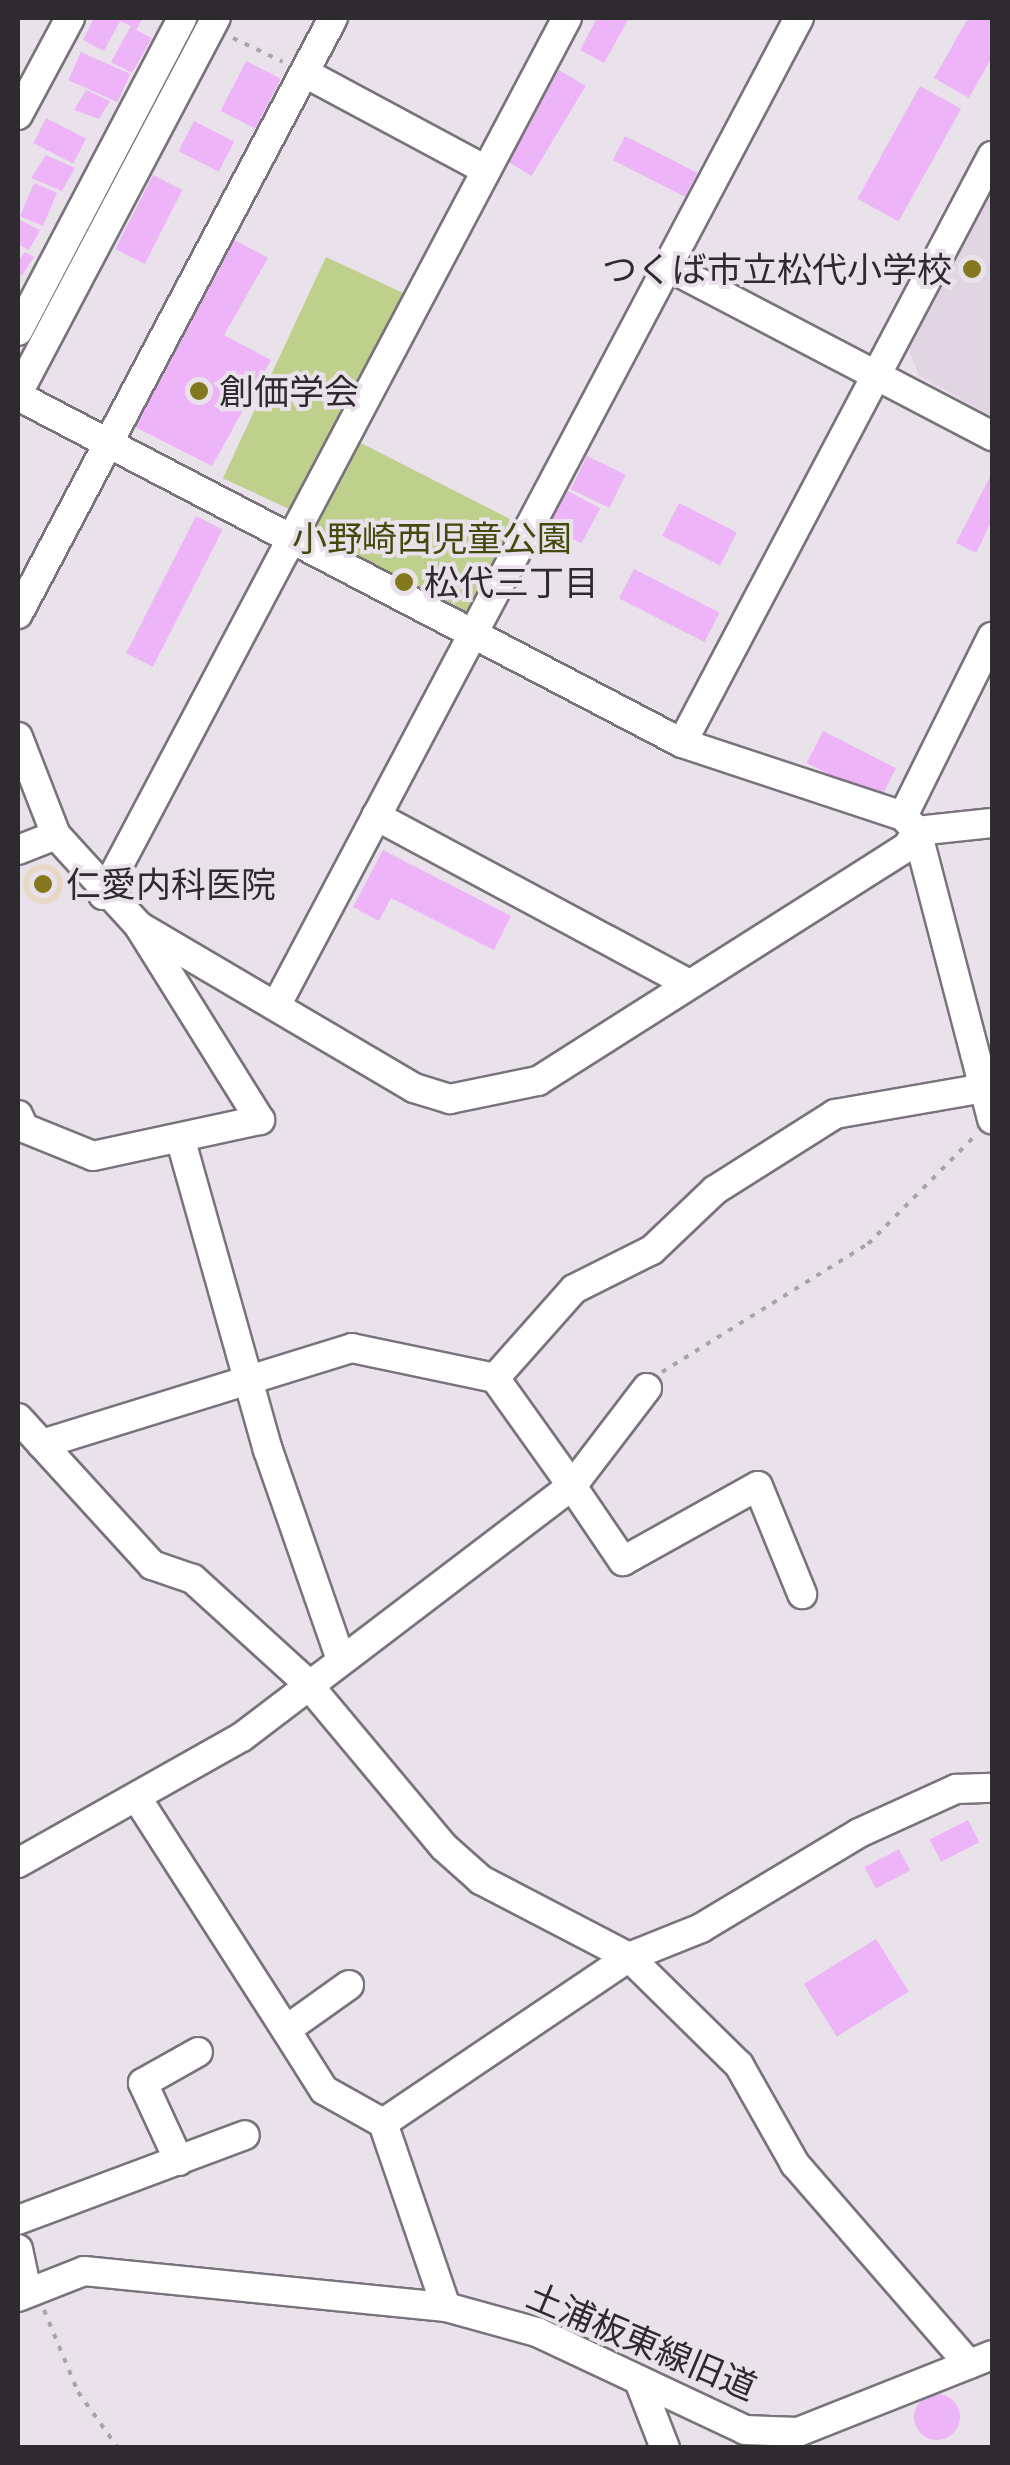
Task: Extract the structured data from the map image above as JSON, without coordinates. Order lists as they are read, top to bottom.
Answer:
{
  "streets": {
    "street": ["土浦板東線旧道"]
  },
  "parks": ["小野崎西児童公園"],
  "places": [
    "つくば市立松代小学校",
    "創価学会",
    "松代三丁目",
    "仁愛内科医院"
  ]
}
